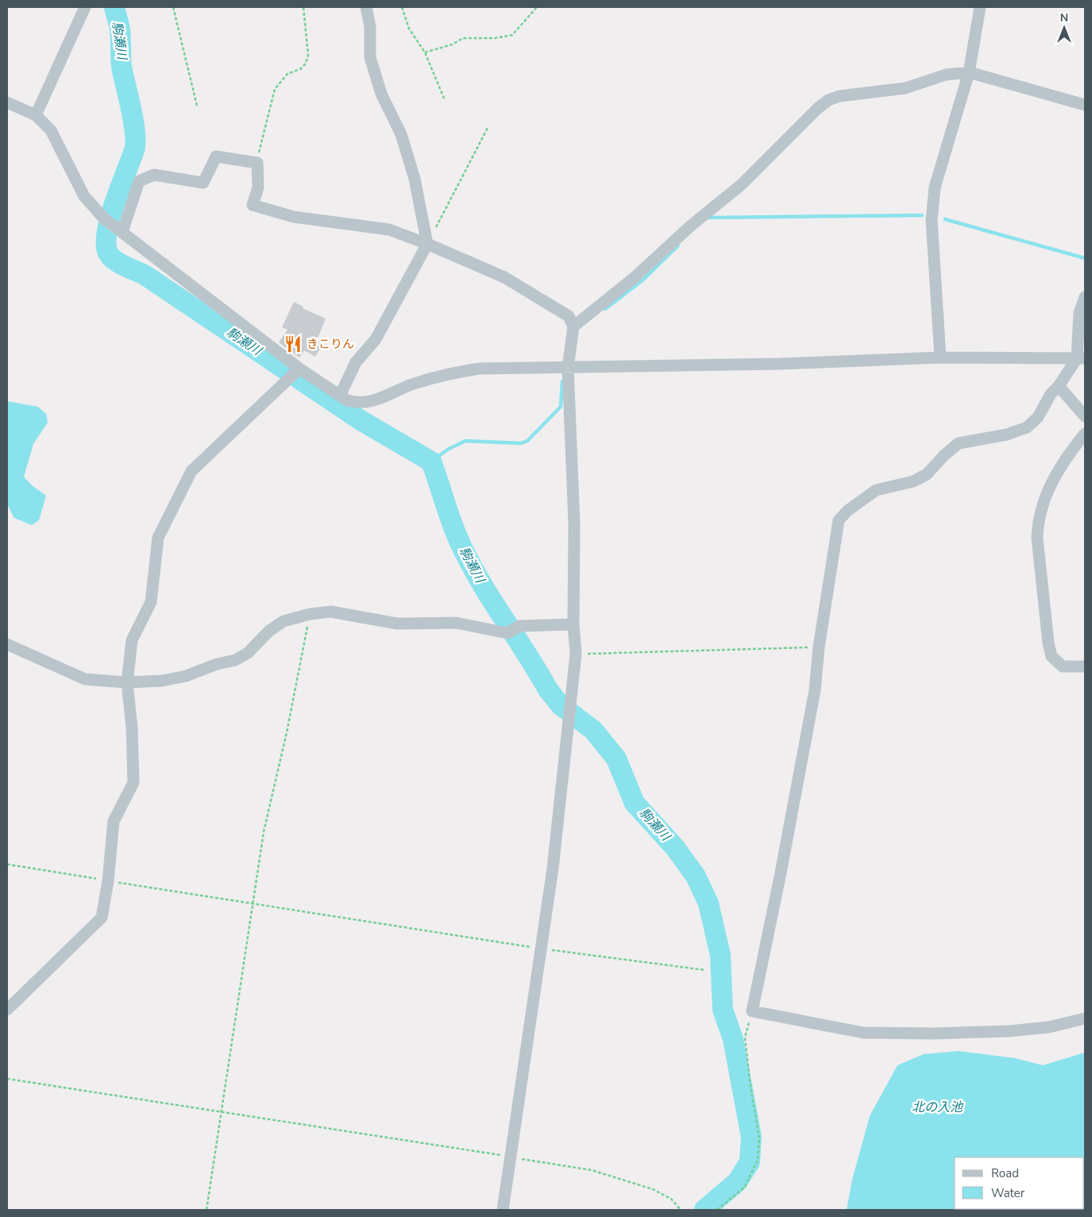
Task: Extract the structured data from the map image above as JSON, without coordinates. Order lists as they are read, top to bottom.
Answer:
{
  "water": ["駒瀬川", "北の入池"],
  "places": {
    "restaurant": ["きこりん"]
  },
  "legend": ["Road", "Water"],
  "north": "top"
}
